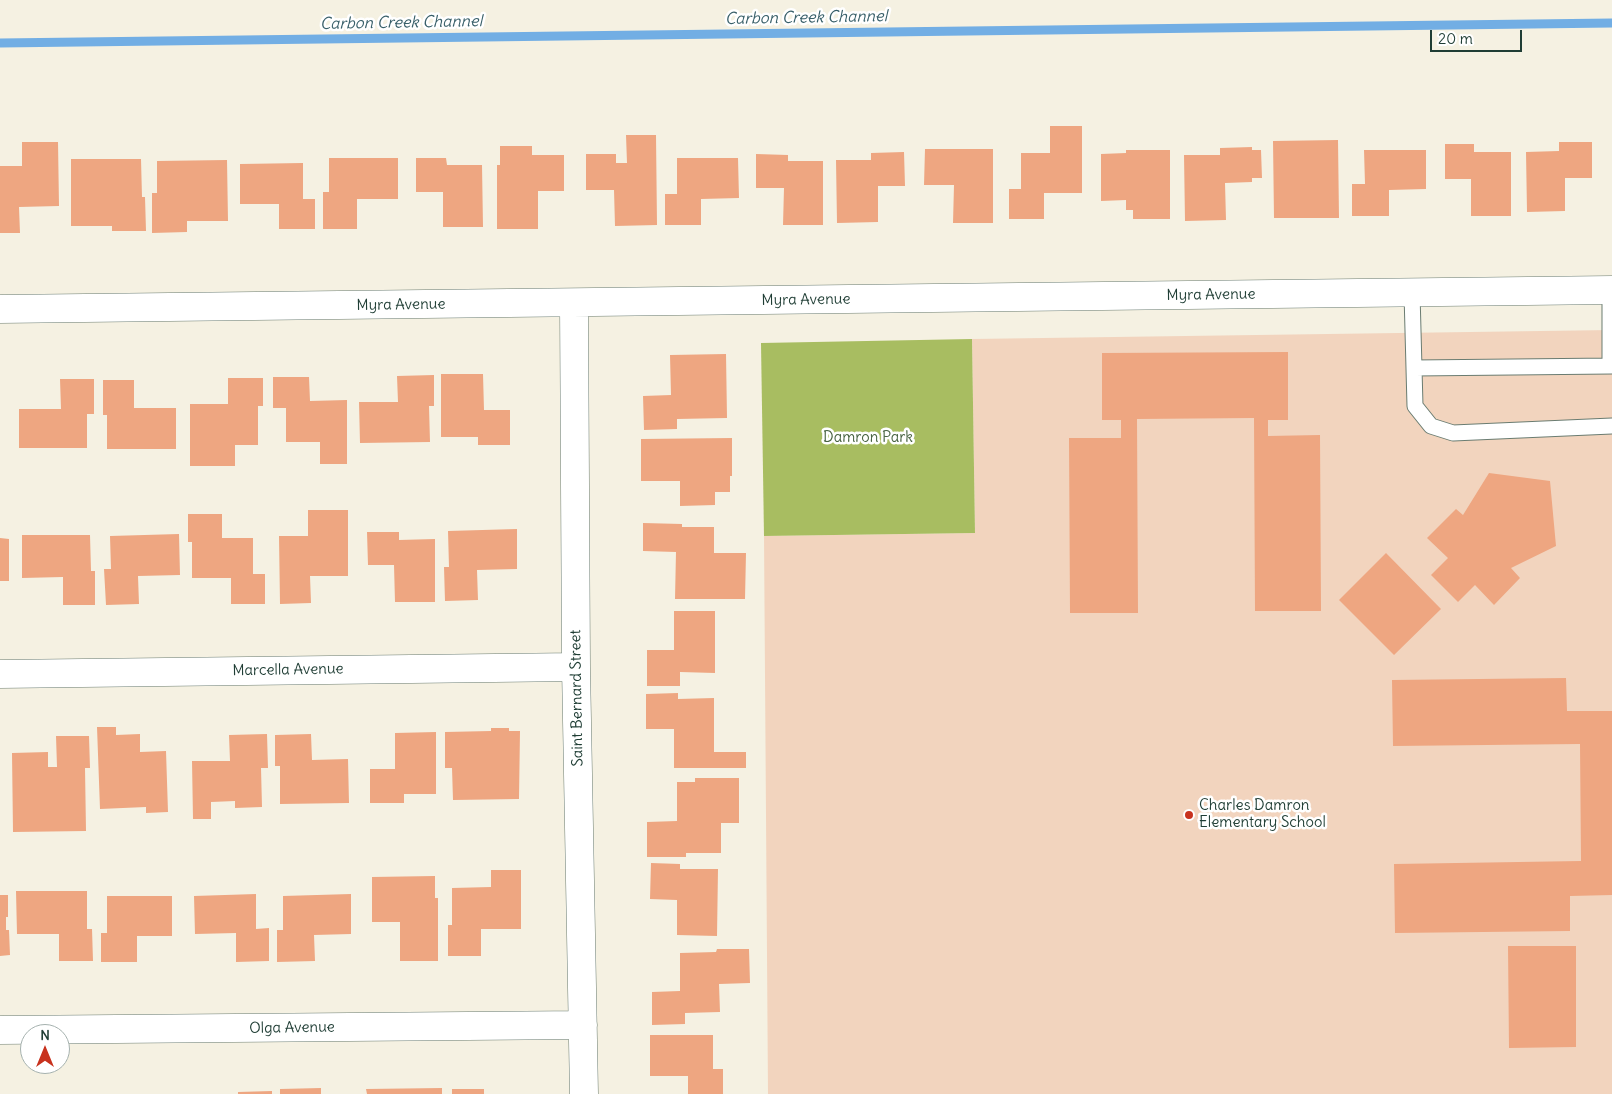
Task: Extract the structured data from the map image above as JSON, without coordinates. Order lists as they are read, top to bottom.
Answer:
{
  "streets": {
    "street": [
      "Myra Avenue",
      "Marcella Avenue",
      "Saint Bernard Street",
      "Olga Avenue"
    ]
  },
  "crossings": [
    ["Myra Avenue", "Saint Bernard Street"],
    ["Marcella Avenue", "Saint Bernard Street"],
    ["Saint Bernard Street", "Olga Avenue"]
  ],
  "water": ["Carbon Creek Channel"],
  "parks": ["Damron Park"],
  "places": ["Charles Damron Elementary School"],
  "scale_bar": "20 m",
  "north": "top"
}
